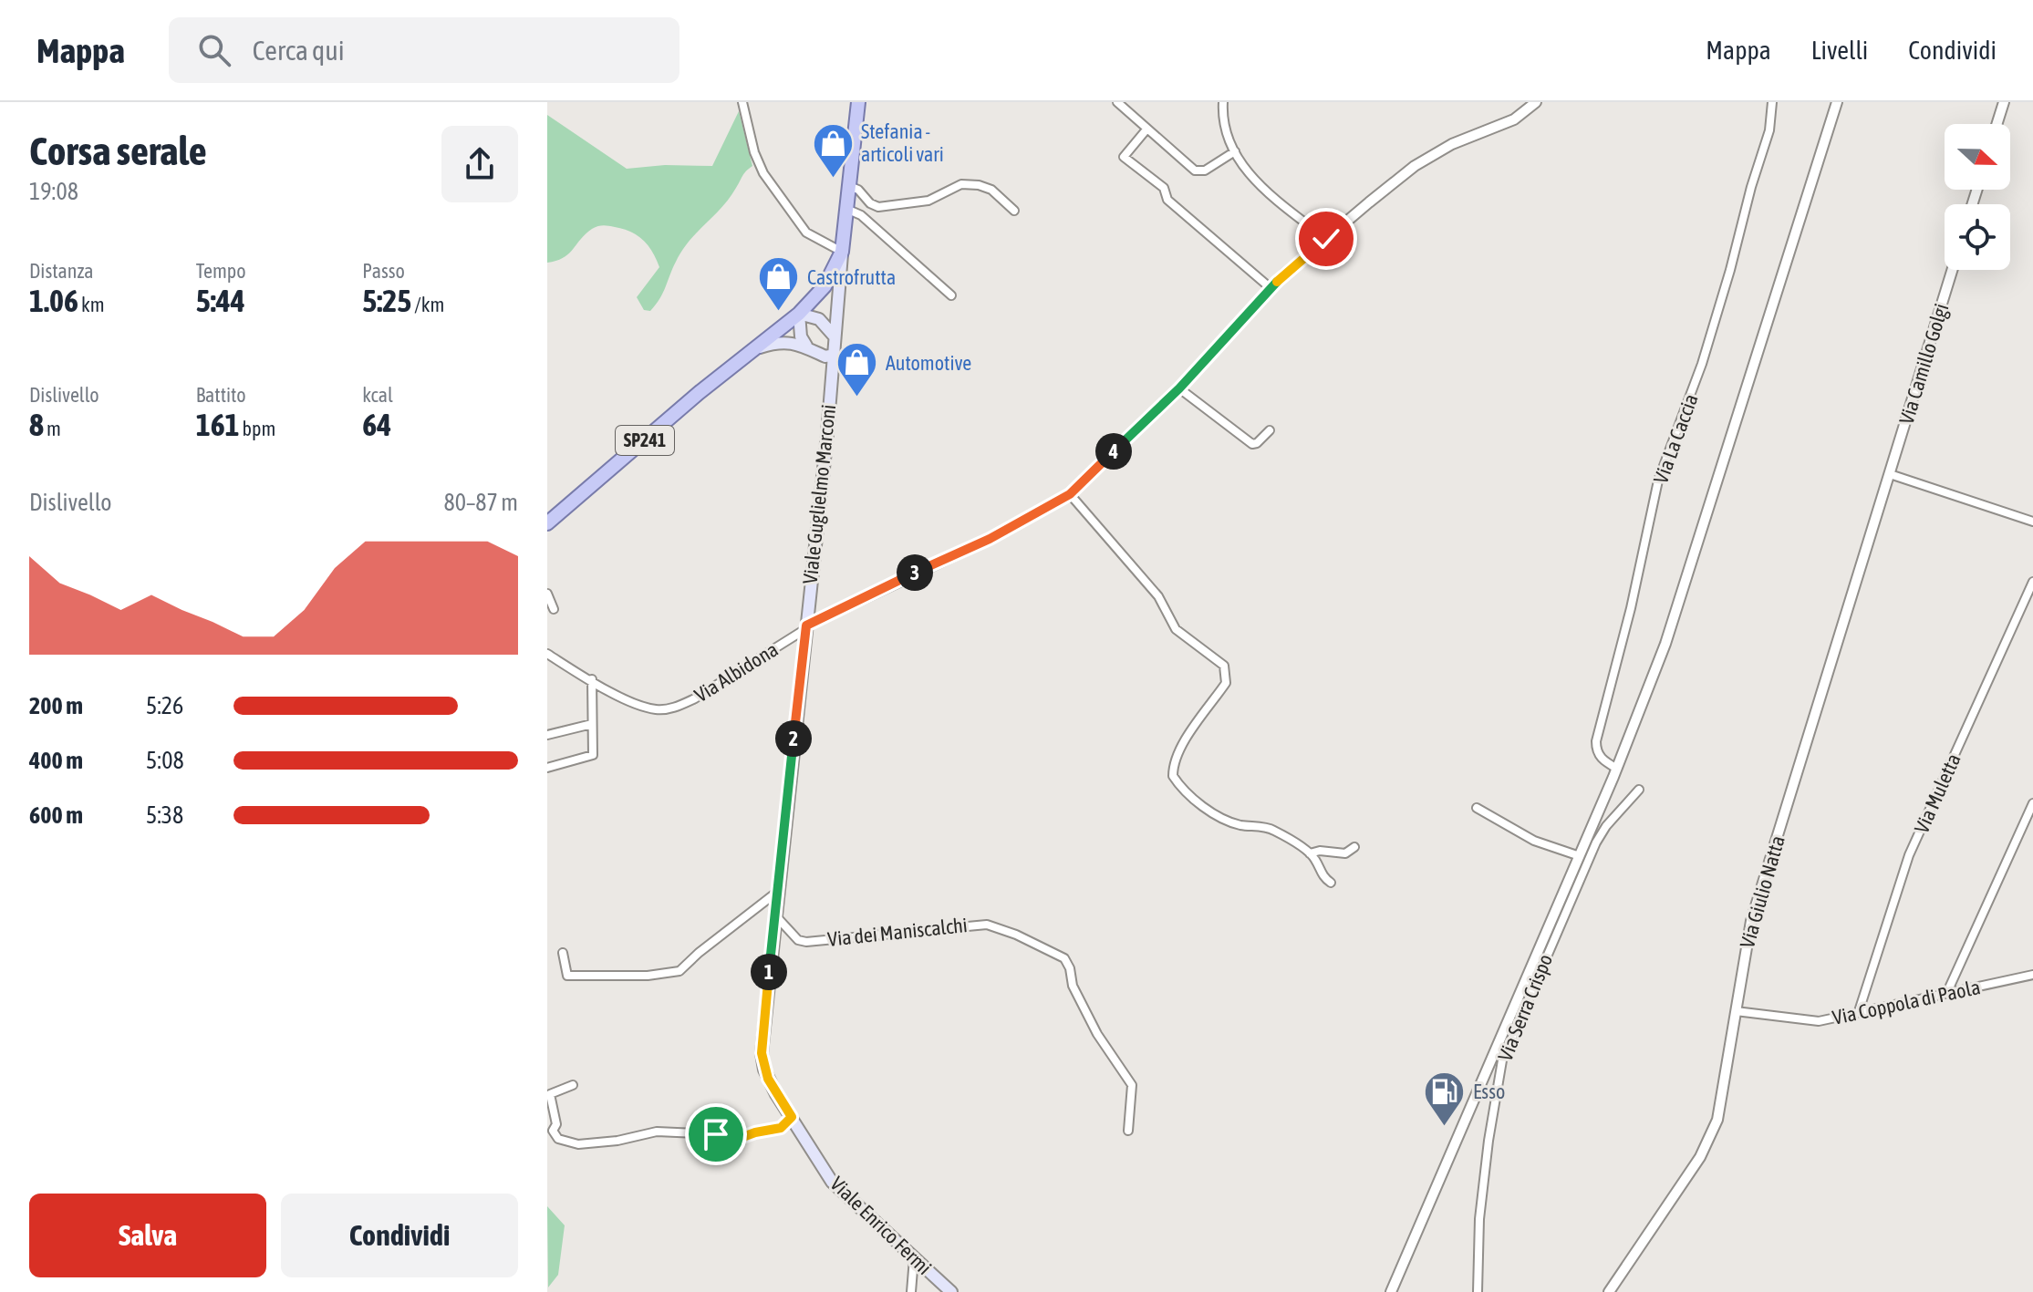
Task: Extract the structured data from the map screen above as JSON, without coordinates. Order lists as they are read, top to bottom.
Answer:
{
  "streets": {
    "main road": ["SP241", "Viale Guglielmo Marconi", "Viale Enrico Fermi"],
    "street": [
      "Via Camillo Golgi",
      "Via La Caccia",
      "Via Albidona",
      "Via Muletta",
      "Via Giulio Natta",
      "Via dei Maniscalchi",
      "Via Coppola di Paola",
      "Via Serra Crispo"
    ]
  },
  "crossings": [
    ["Via Camillo Golgi", "Via Giulio Natta"],
    ["SP241", "Viale Guglielmo Marconi"],
    ["Viale Guglielmo Marconi", "Via Albidona"],
    ["Viale Guglielmo Marconi", "Via dei Maniscalchi"],
    ["Viale Guglielmo Marconi", "Viale Enrico Fermi"],
    ["Via Muletta", "Via Coppola di Paola"],
    ["Via Giulio Natta", "Via Coppola di Paola"]
  ],
  "places": {
    "shop": ["Stefania - articoli vari", "Castrofrutta", "Automotive"],
    "fuel station": ["Esso"]
  },
  "north": "right",
  "page": {
    "header": "Mappa",
    "search": "Cerca qui",
    "nav": ["Mappa", "Livelli", "Condividi"],
    "heading": ["Corsa serale", "19:08"],
    "stats": [
      ["Distanza", "1.06 km"],
      ["Tempo", "5:44"],
      ["Passo", "5:25 /km"],
      ["Dislivello", "8 m"],
      ["Battito", "161 bpm"],
      ["kcal", "64"]
    ],
    "pins": [
      "4",
      "3",
      "2",
      "1"
    ],
    "chart": ["Dislivello", "80–87 m"],
    "list": [
      {
        "name": "200 m",
        "note": "5:26"
      },
      {
        "name": "400 m",
        "note": "5:08"
      },
      {
        "name": "600 m",
        "note": "5:38"
      }
    ],
    "buttons": ["Salva", "Condividi"]
  }
}
